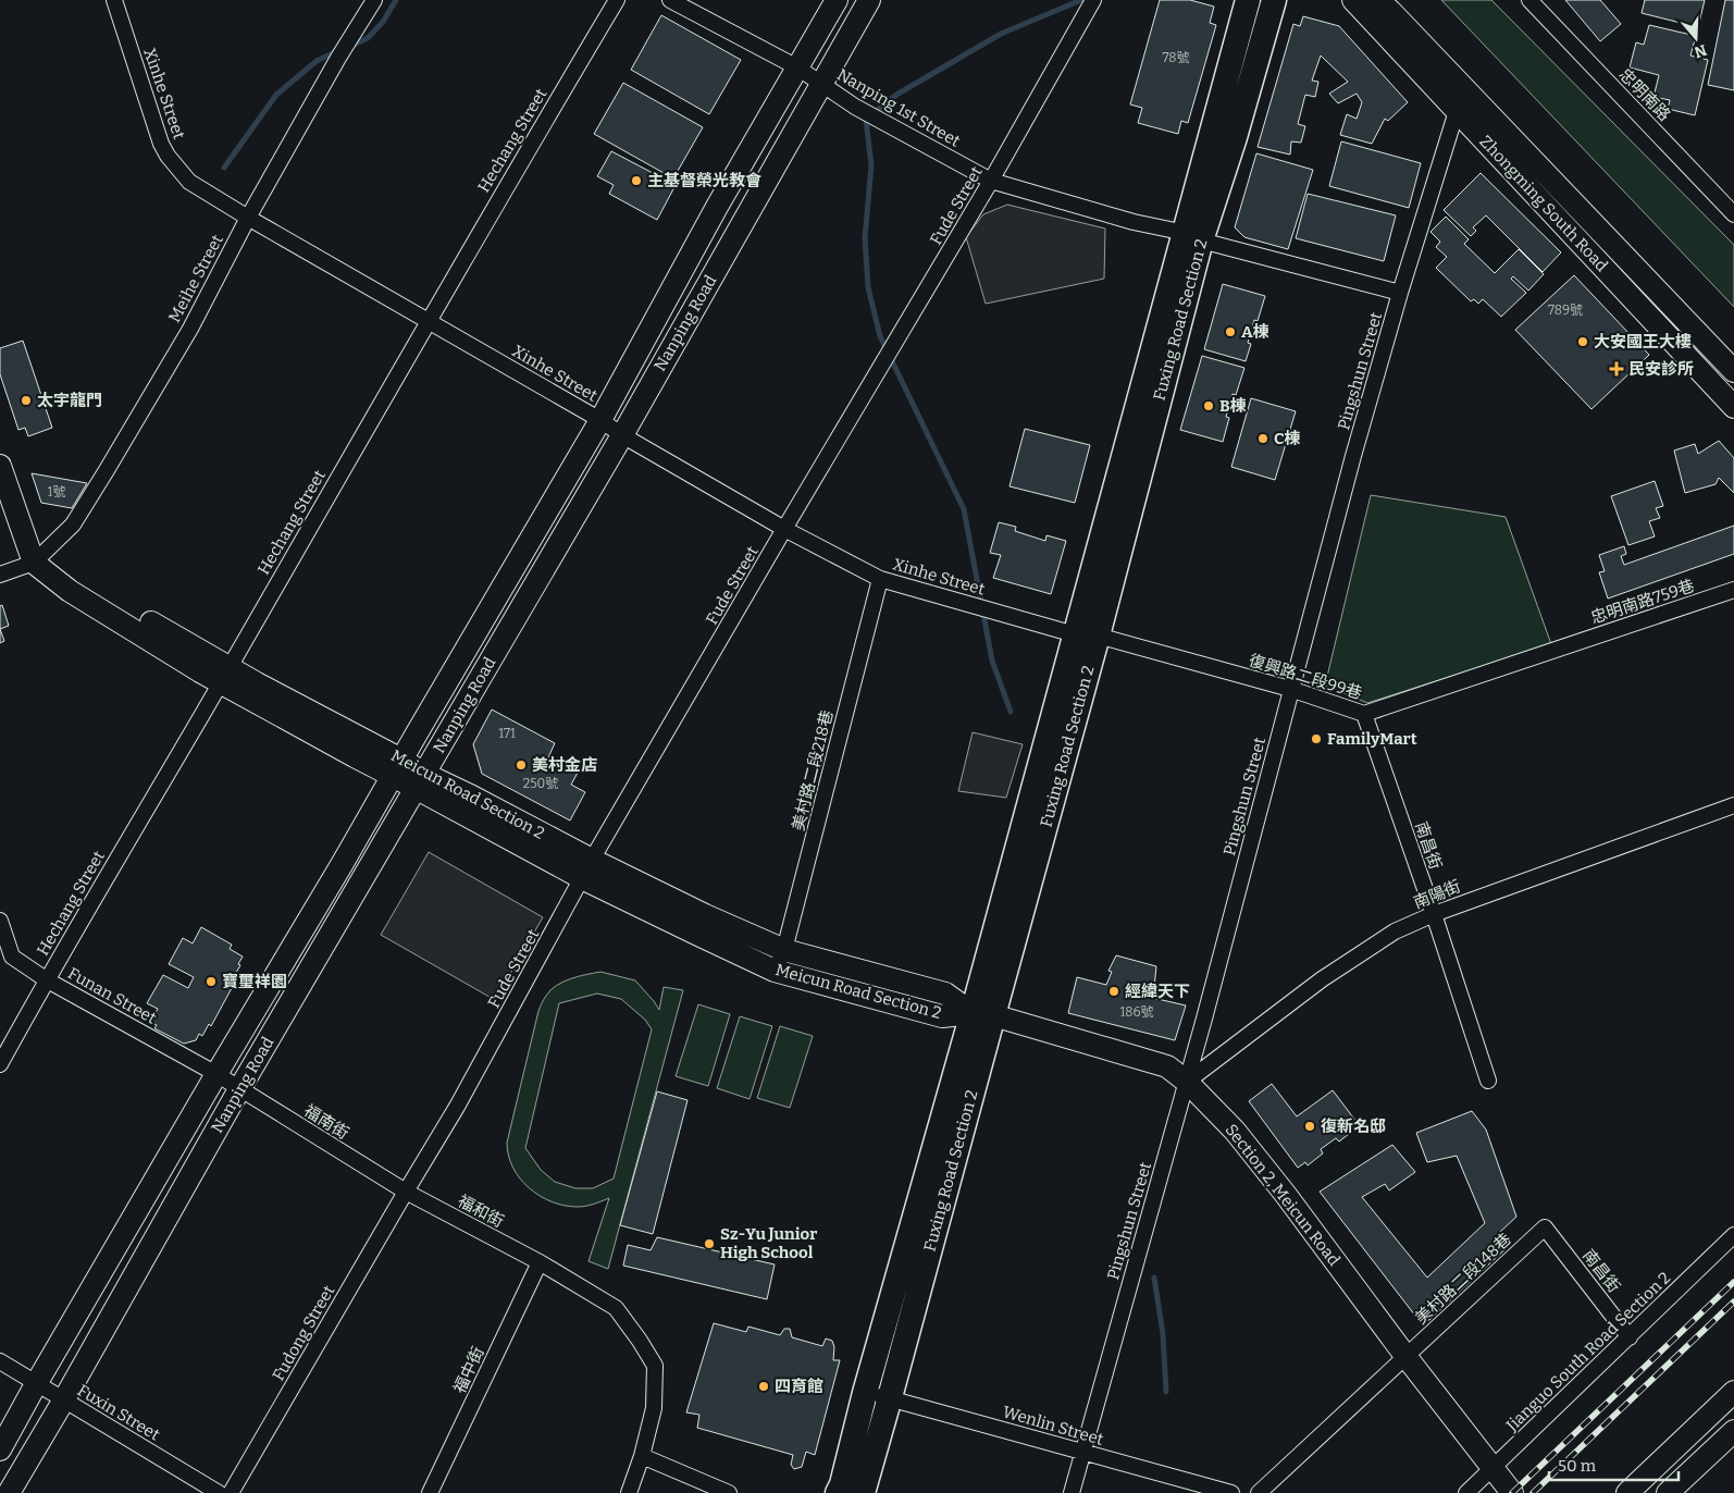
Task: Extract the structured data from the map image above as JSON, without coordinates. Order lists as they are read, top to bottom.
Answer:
{
  "streets": {
    "main road": ["Fuxing Road Section 2"],
    "street": [
      "Xinhe Street",
      "忠明南路",
      "Nanping 1st Street",
      "Hechang Street",
      "Zhongming South Road",
      "Fude Street",
      "Meihe Street",
      "Nanping Road",
      "Pingshun Street",
      "忠明南路759巷",
      "復興路二段99巷",
      "美村路二段218巷",
      "Meicun Road Section 2",
      "南昌街",
      "南陽街",
      "Funan Street",
      "福南街",
      "Section 2, Meicun Road",
      "福和街",
      "美村路二段148巷",
      "Fudong Street",
      "Jianguo South Road Section 2",
      "福中街",
      "Fuxin Street",
      "Wenlin Street"
    ]
  },
  "crossings": [
    ["Xinhe Street", "Hechang Street"],
    ["Xinhe Street", "Fude Street"],
    ["Xinhe Street", "Meihe Street"],
    ["Xinhe Street", "Fuxing Road Section 2"],
    ["Xinhe Street", "Nanping Road"],
    ["Xinhe Street", "復興路二段99巷"],
    ["Xinhe Street", "美村路二段218巷"],
    ["Nanping 1st Street", "Fude Street"],
    ["Nanping 1st Street", "Fuxing Road Section 2"],
    ["Nanping 1st Street", "Nanping Road"],
    ["Nanping 1st Street", "Pingshun Street"],
    ["Hechang Street", "Meicun Road Section 2"],
    ["Hechang Street", "Funan Street"],
    ["Zhongming South Road", "Pingshun Street"],
    ["Fude Street", "Meicun Road Section 2"],
    ["Fude Street", "福南街"],
    ["Fude Street", "福和街"],
    ["Fude Street", "Fudong Street"],
    ["Meihe Street", "Meicun Road Section 2"],
    ["Fuxing Road Section 2", "復興路二段99巷"],
    ["Fuxing Road Section 2", "Meicun Road Section 2"],
    ["Fuxing Road Section 2", "Section 2, Meicun Road"],
    ["Fuxing Road Section 2", "Wenlin Street"],
    ["Nanping Road", "Meicun Road Section 2"],
    ["Nanping Road", "Funan Street"],
    ["Nanping Road", "福南街"],
    ["Nanping Road", "Fuxin Street"],
    ["Pingshun Street", "復興路二段99巷"],
    ["Pingshun Street", "南陽街"],
    ["Pingshun Street", "Section 2, Meicun Road"],
    ["Pingshun Street", "Wenlin Street"],
    ["忠明南路759巷", "復興路二段99巷"],
    ["復興路二段99巷", "南昌街"],
    ["美村路二段218巷", "Meicun Road Section 2"],
    ["Meicun Road Section 2", "Section 2, Meicun Road"],
    ["南昌街", "南陽街"],
    ["南昌街", "美村路二段148巷"],
    ["南昌街", "Jianguo South Road Section 2"],
    ["南陽街", "Section 2, Meicun Road"],
    ["Funan Street", "福南街"],
    ["福南街", "福和街"],
    ["福南街", "Fudong Street"],
    ["Section 2, Meicun Road", "美村路二段148巷"],
    ["Section 2, Meicun Road", "Jianguo South Road Section 2"],
    ["福和街", "Fudong Street"],
    ["福和街", "福中街"]
  ],
  "places": {
    "other": [
      "主基督榮光教會",
      "A棟",
      "大安國王大樓",
      "太宇龍門",
      "B棟",
      "C棟",
      "FamilyMart",
      "美村金店",
      "寶璽祥園",
      "經緯天下",
      "復新名邸",
      "Sz-Yu Junior High School",
      "四育館"
    ],
    "health": ["民安診所"]
  },
  "house_numbers": [
    "78號",
    "789號",
    "1號",
    "171",
    "250號",
    "186號"
  ],
  "scale_bar": "50 m",
  "north": "bottom"
}
